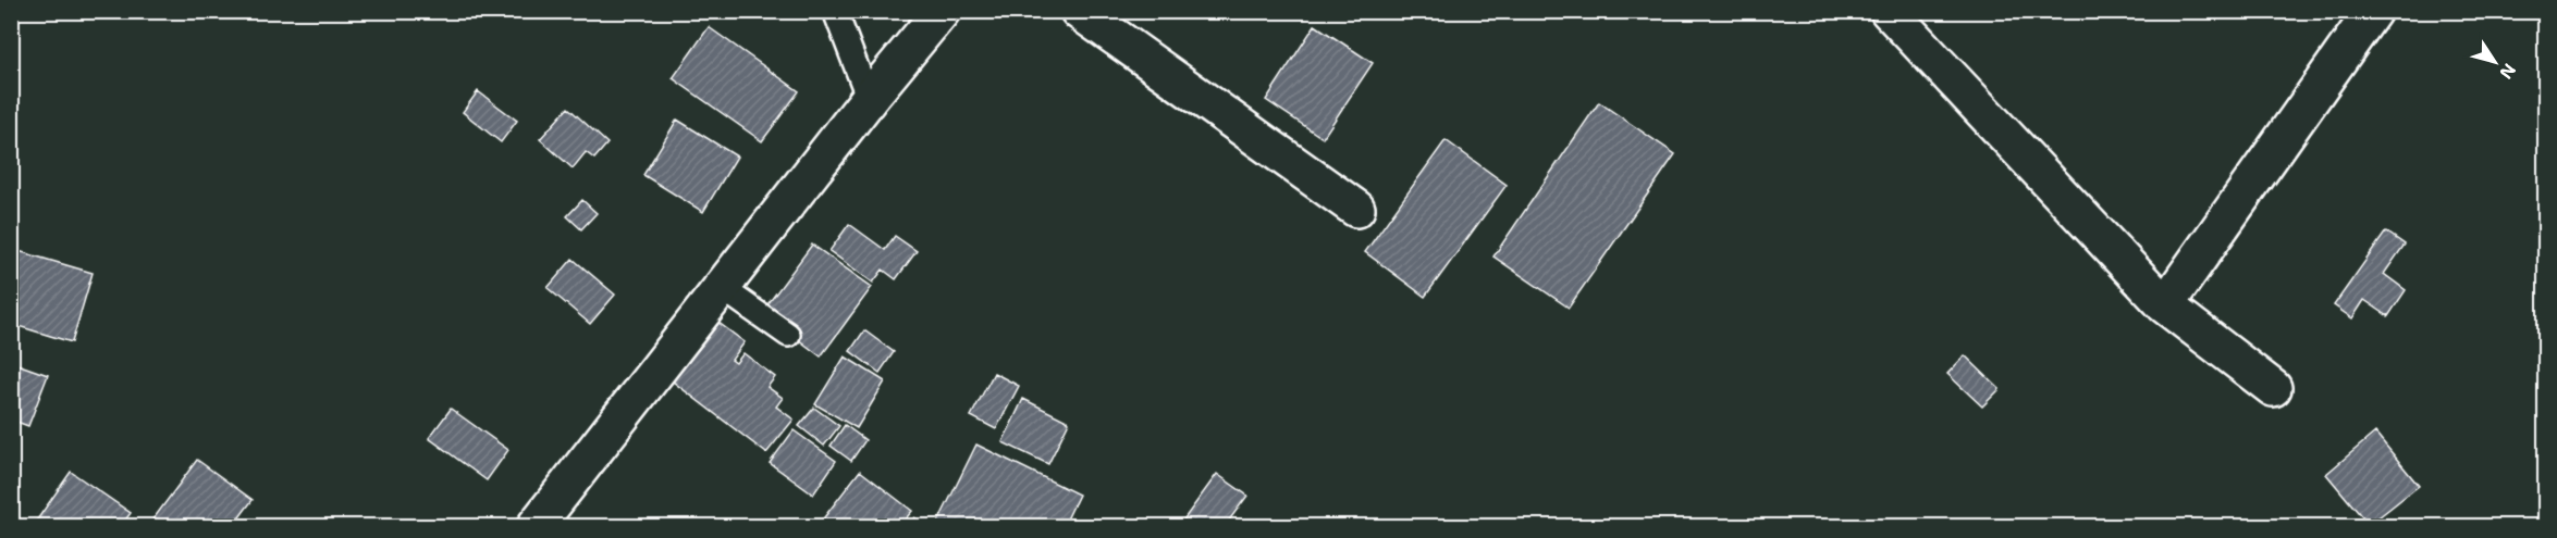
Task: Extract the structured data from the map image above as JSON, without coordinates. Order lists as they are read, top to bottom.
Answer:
{
  "north": "bottom right"
}
